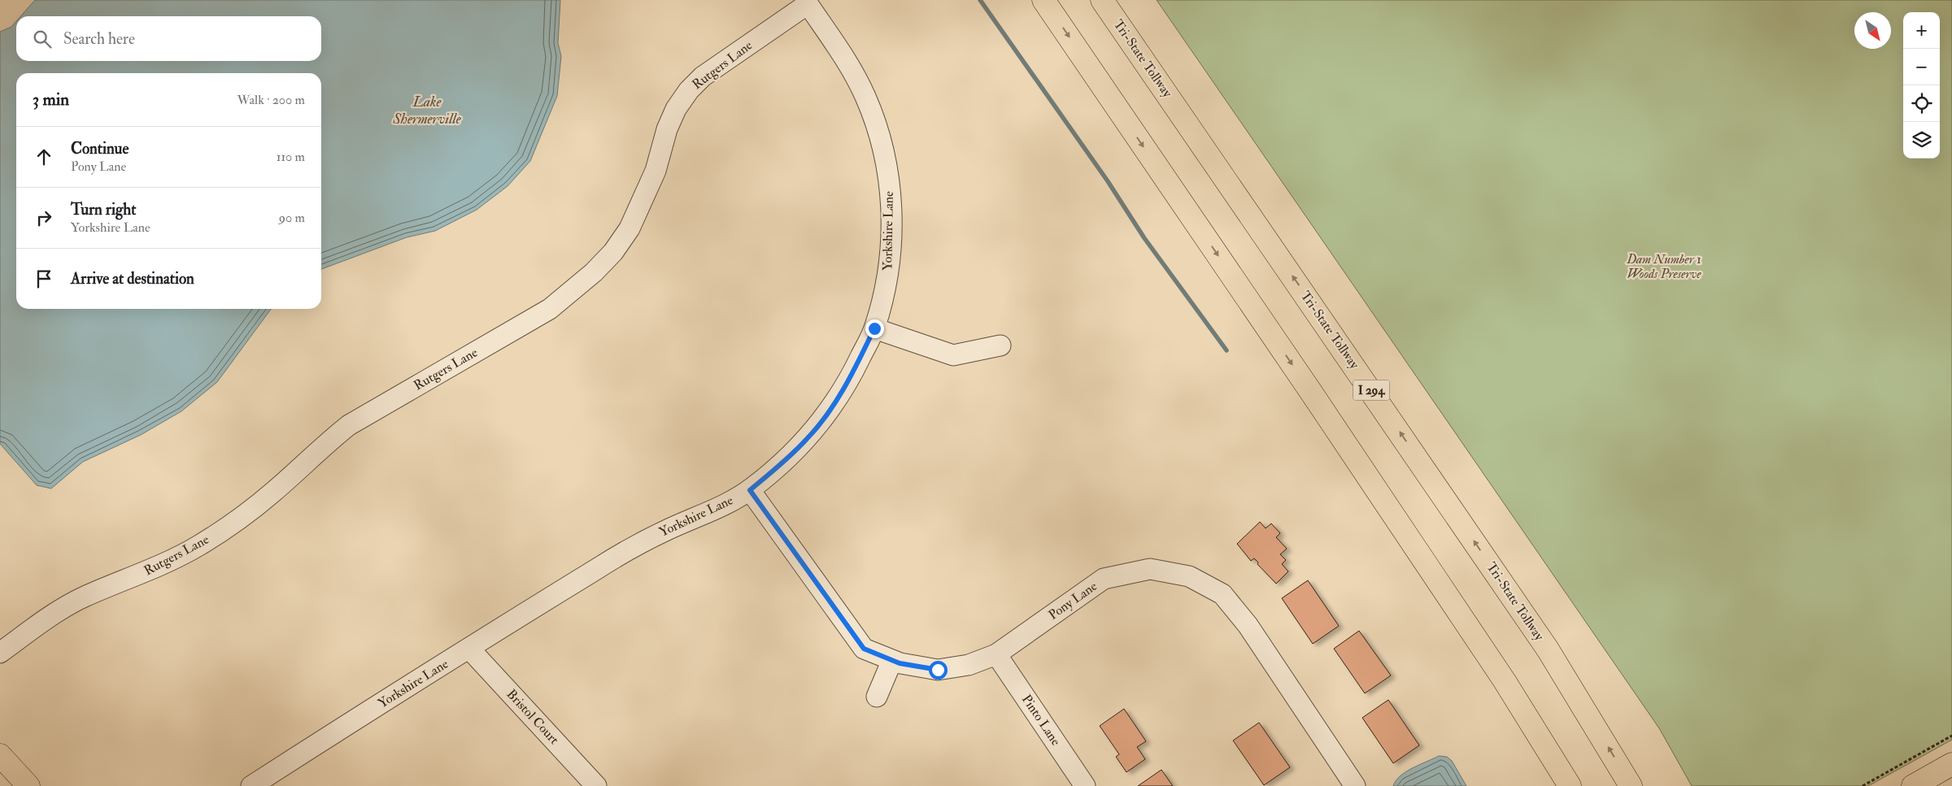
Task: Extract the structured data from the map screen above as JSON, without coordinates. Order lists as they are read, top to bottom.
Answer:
{
  "streets": {
    "main road": ["Tri-State Tollway", "I 294"],
    "street": [
      "Rutgers Lane",
      "Yorkshire Lane",
      "Pony Lane",
      "Bristol Court",
      "Pinto Lane"
    ]
  },
  "crossings": [
    ["Rutgers Lane", "Yorkshire Lane"],
    ["Yorkshire Lane", "Pony Lane"],
    ["Yorkshire Lane", "Bristol Court"],
    ["Pony Lane", "Pinto Lane"]
  ],
  "water": ["Lake Shermerville"],
  "parks": ["Dam Number 1 Woods Preserve"],
  "north": "bottom right",
  "page": {
    "map_buttons": ["+", "−"],
    "search": "Search here",
    "heading": ["3 min", "Walk · 200 m"],
    "list": [
      ["Continue", "Pony Lane", "110 m"],
      ["Turn right", "Yorkshire Lane", "90 m"],
      "Arrive at destination"
    ]
  }
}
